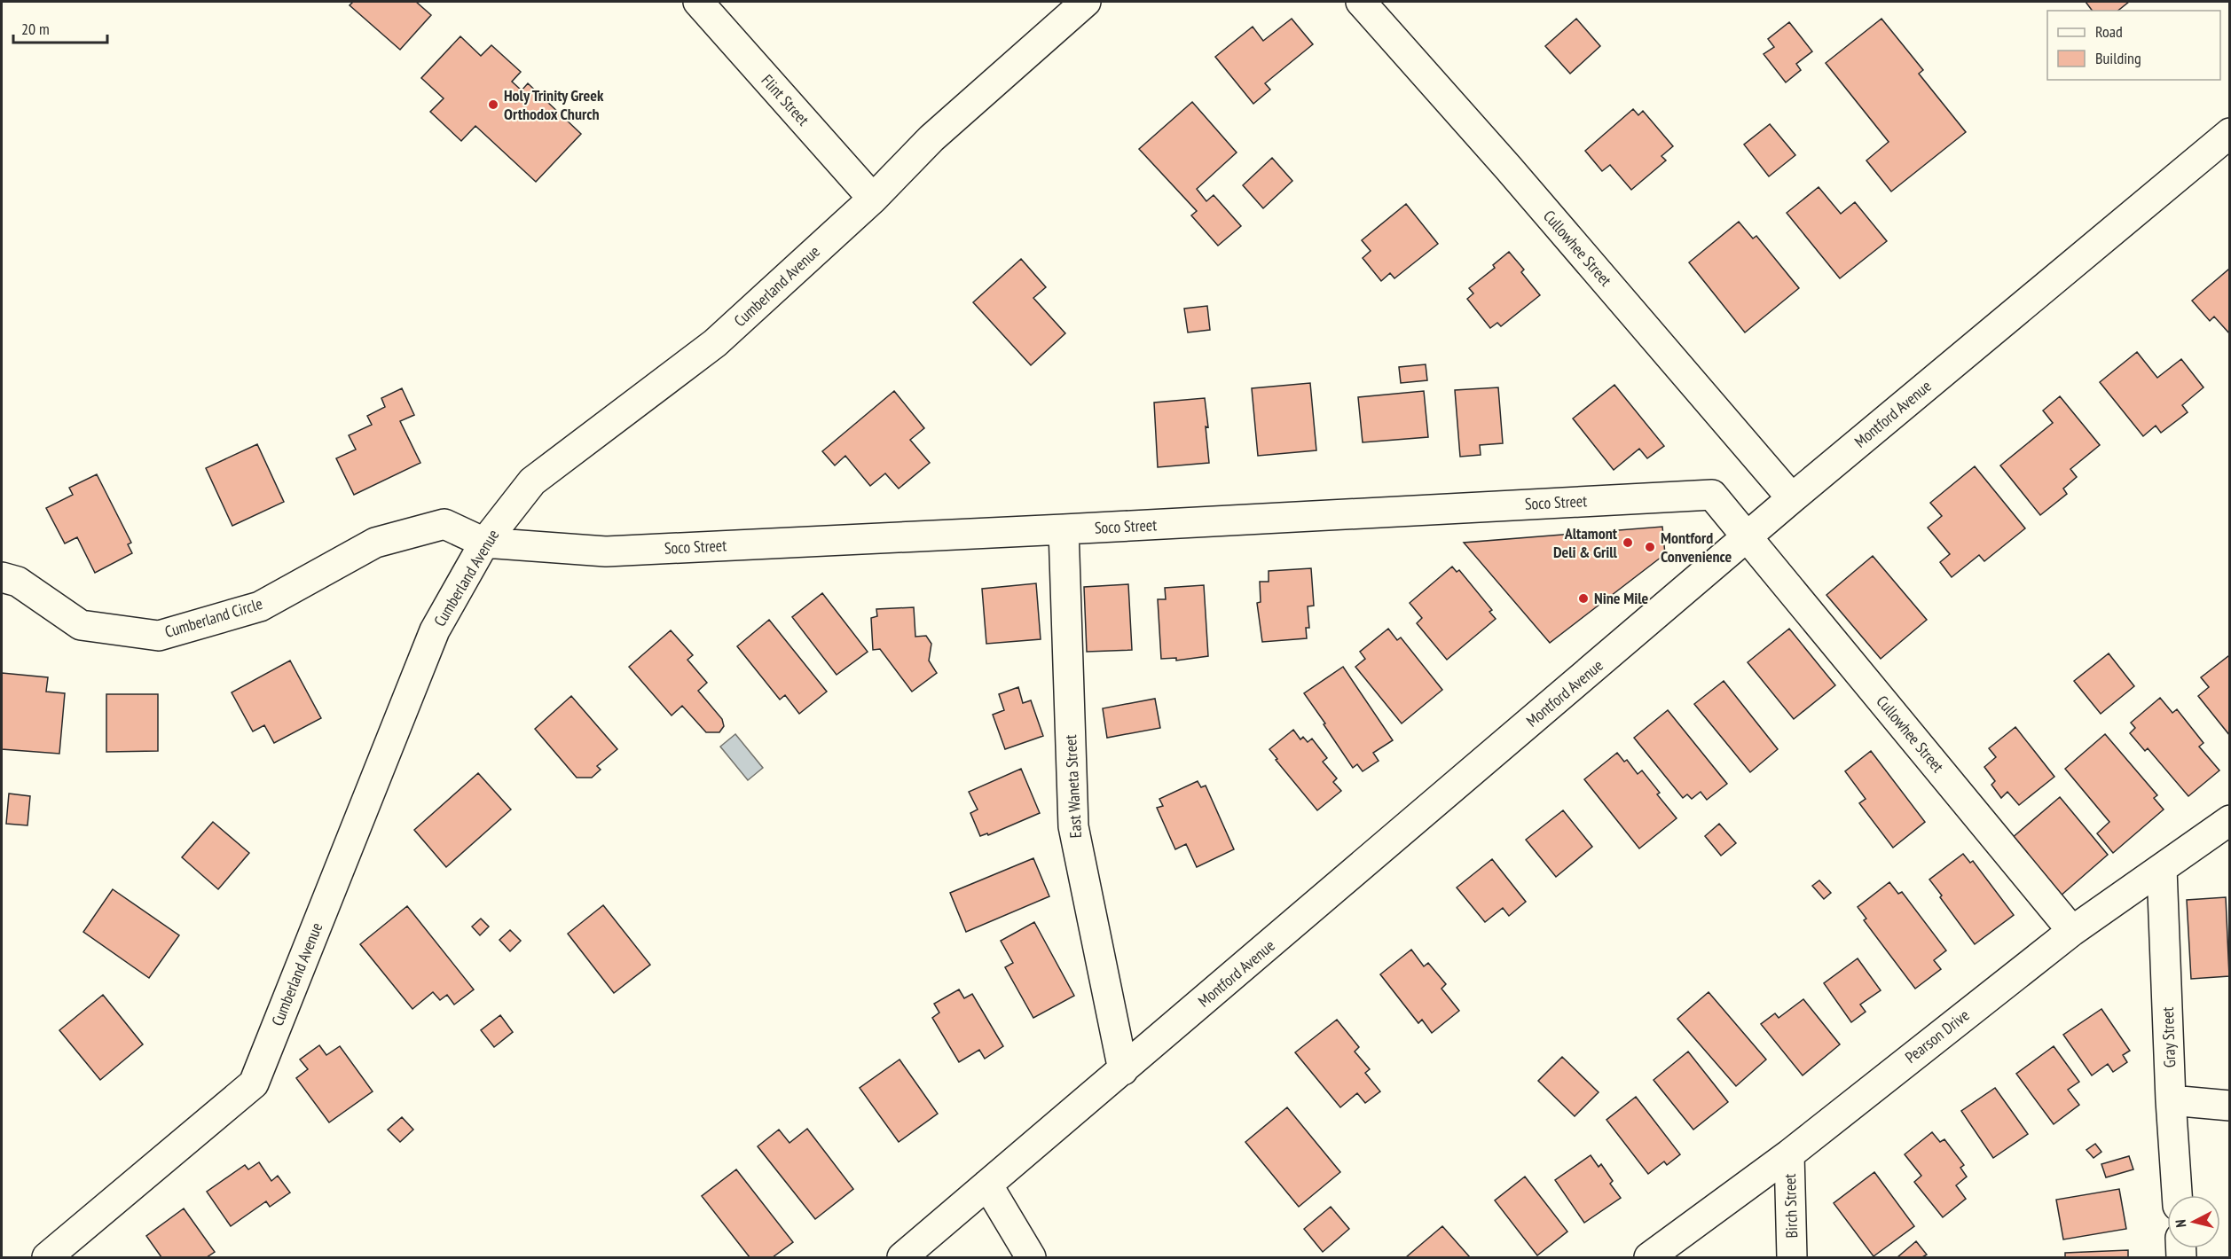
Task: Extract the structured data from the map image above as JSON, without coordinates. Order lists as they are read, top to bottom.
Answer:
{
  "streets": {
    "street": [
      "Flint Street",
      "Cullowhee Street",
      "Cumberland Avenue",
      "Montford Avenue",
      "Soco Street",
      "Cumberland Circle",
      "East Waneta Street",
      "Pearson Drive",
      "Gray Street",
      "Birch Street"
    ]
  },
  "crossings": [
    ["Flint Street", "Cumberland Avenue"],
    ["Cullowhee Street", "Montford Avenue"],
    ["Cullowhee Street", "Soco Street"],
    ["Cullowhee Street", "Pearson Drive"],
    ["Cumberland Avenue", "Soco Street"],
    ["Cumberland Avenue", "Cumberland Circle"],
    ["Montford Avenue", "Soco Street"],
    ["Montford Avenue", "East Waneta Street"],
    ["Soco Street", "Cumberland Circle"],
    ["Soco Street", "East Waneta Street"],
    ["Pearson Drive", "Gray Street"],
    ["Pearson Drive", "Birch Street"]
  ],
  "places": [
    "Holy Trinity Greek Orthodox Church",
    "Altamont Deli & Grill",
    "Montford Convenience",
    "Nine Mile"
  ],
  "legend": ["Road", "Building"],
  "scale_bar": "20 m",
  "north": "left"
}
